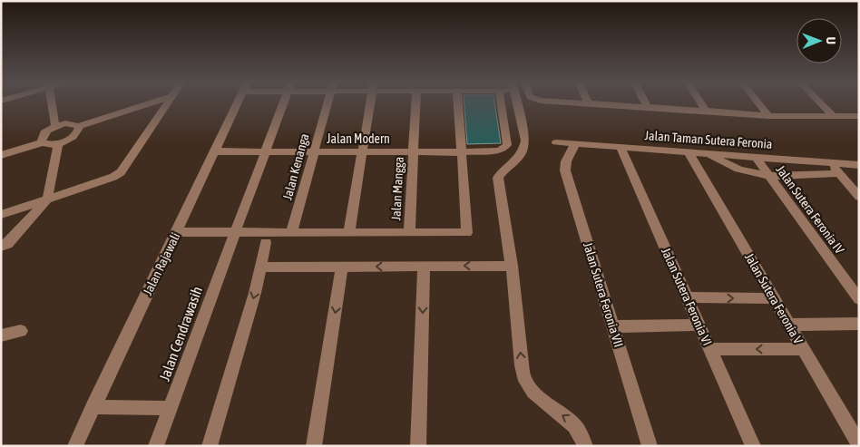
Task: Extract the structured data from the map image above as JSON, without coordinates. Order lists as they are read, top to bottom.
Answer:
{
  "streets": {
    "street": [
      "Jalan Modern",
      "Jalan Taman Sutera Feronia",
      "Jalan Kenanga",
      "Jalan Mangga",
      "Jalan Sutera Feronia IV",
      "Jalan Rajawali",
      "Jalan Sutera Feronia VII",
      "Jalan Sutera Feronia VI",
      "Jalan Sutera Feronia V",
      "Jalan Cendrawasih"
    ]
  },
  "crossings": [
    ["Jalan Modern", "Jalan Kenanga"],
    ["Jalan Modern", "Jalan Mangga"],
    ["Jalan Modern", "Jalan Rajawali"],
    ["Jalan Modern", "Jalan Cendrawasih"],
    ["Jalan Taman Sutera Feronia", "Jalan Sutera Feronia IV"],
    ["Jalan Taman Sutera Feronia", "Jalan Sutera Feronia VII"],
    ["Jalan Taman Sutera Feronia", "Jalan Sutera Feronia VI"],
    ["Jalan Taman Sutera Feronia", "Jalan Sutera Feronia V"]
  ],
  "north": "right"
}
